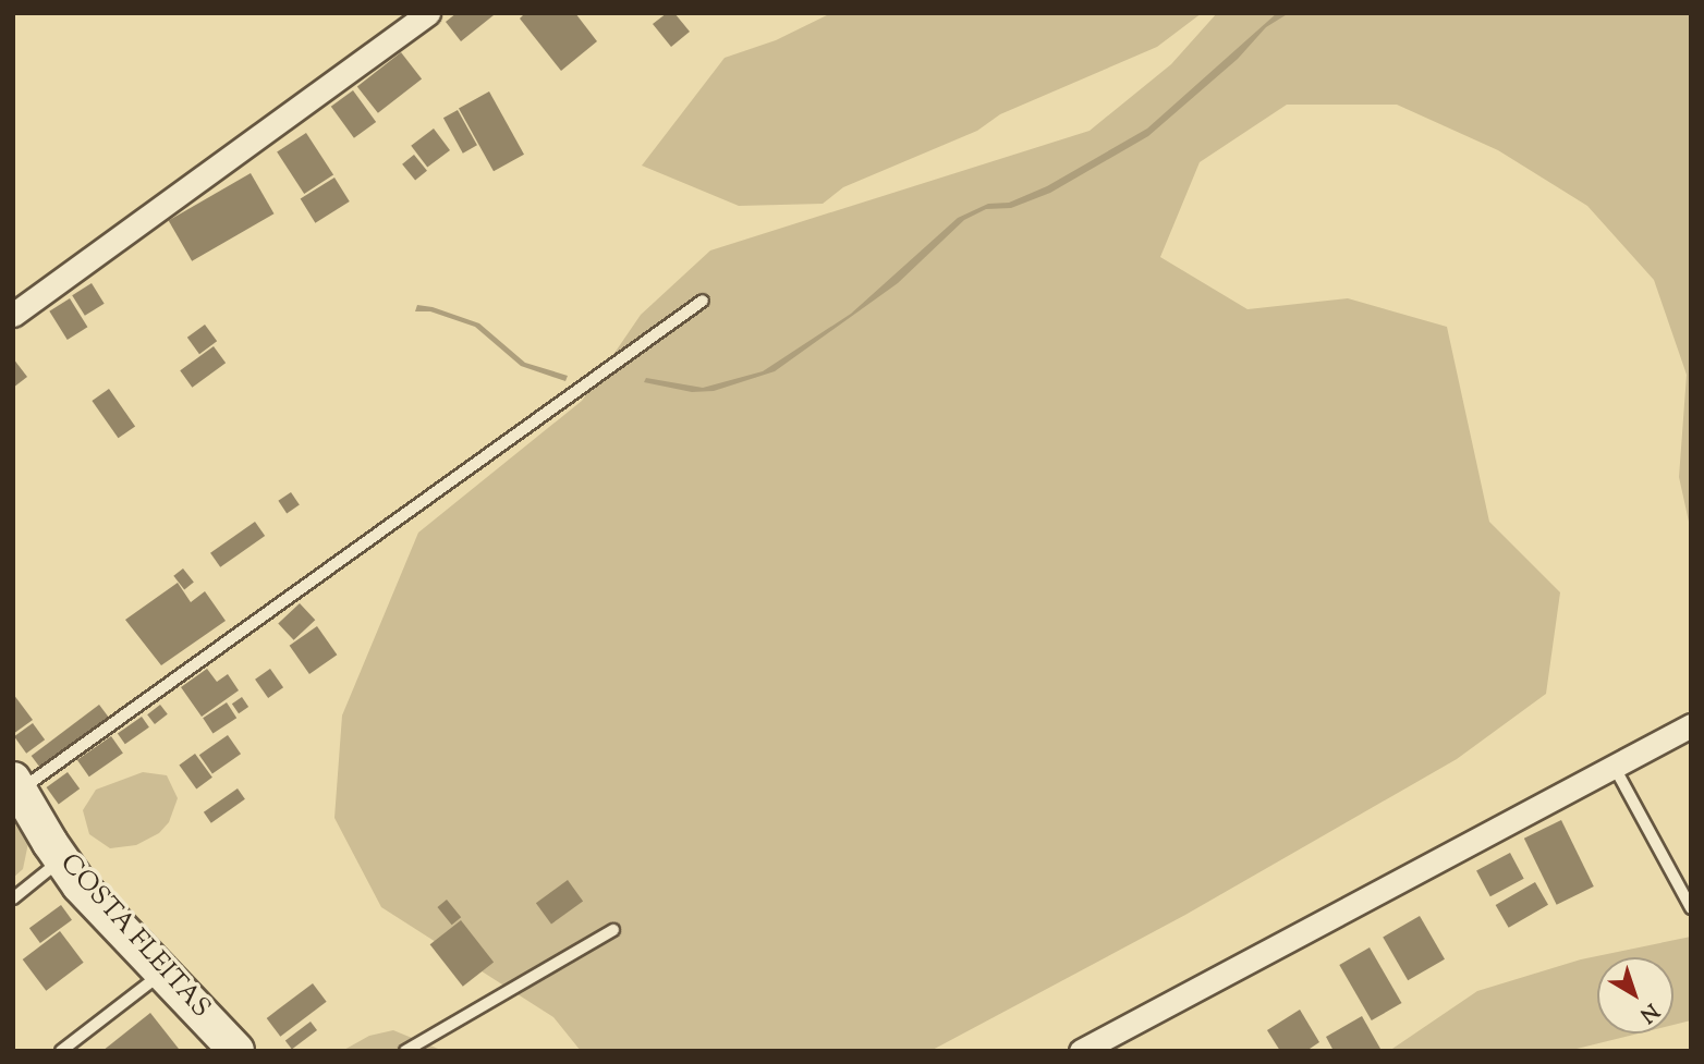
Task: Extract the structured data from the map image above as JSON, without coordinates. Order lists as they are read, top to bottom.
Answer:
{
  "streets": {
    "main road": ["COSTA FLEITAS"]
  },
  "north": "bottom right"
}
